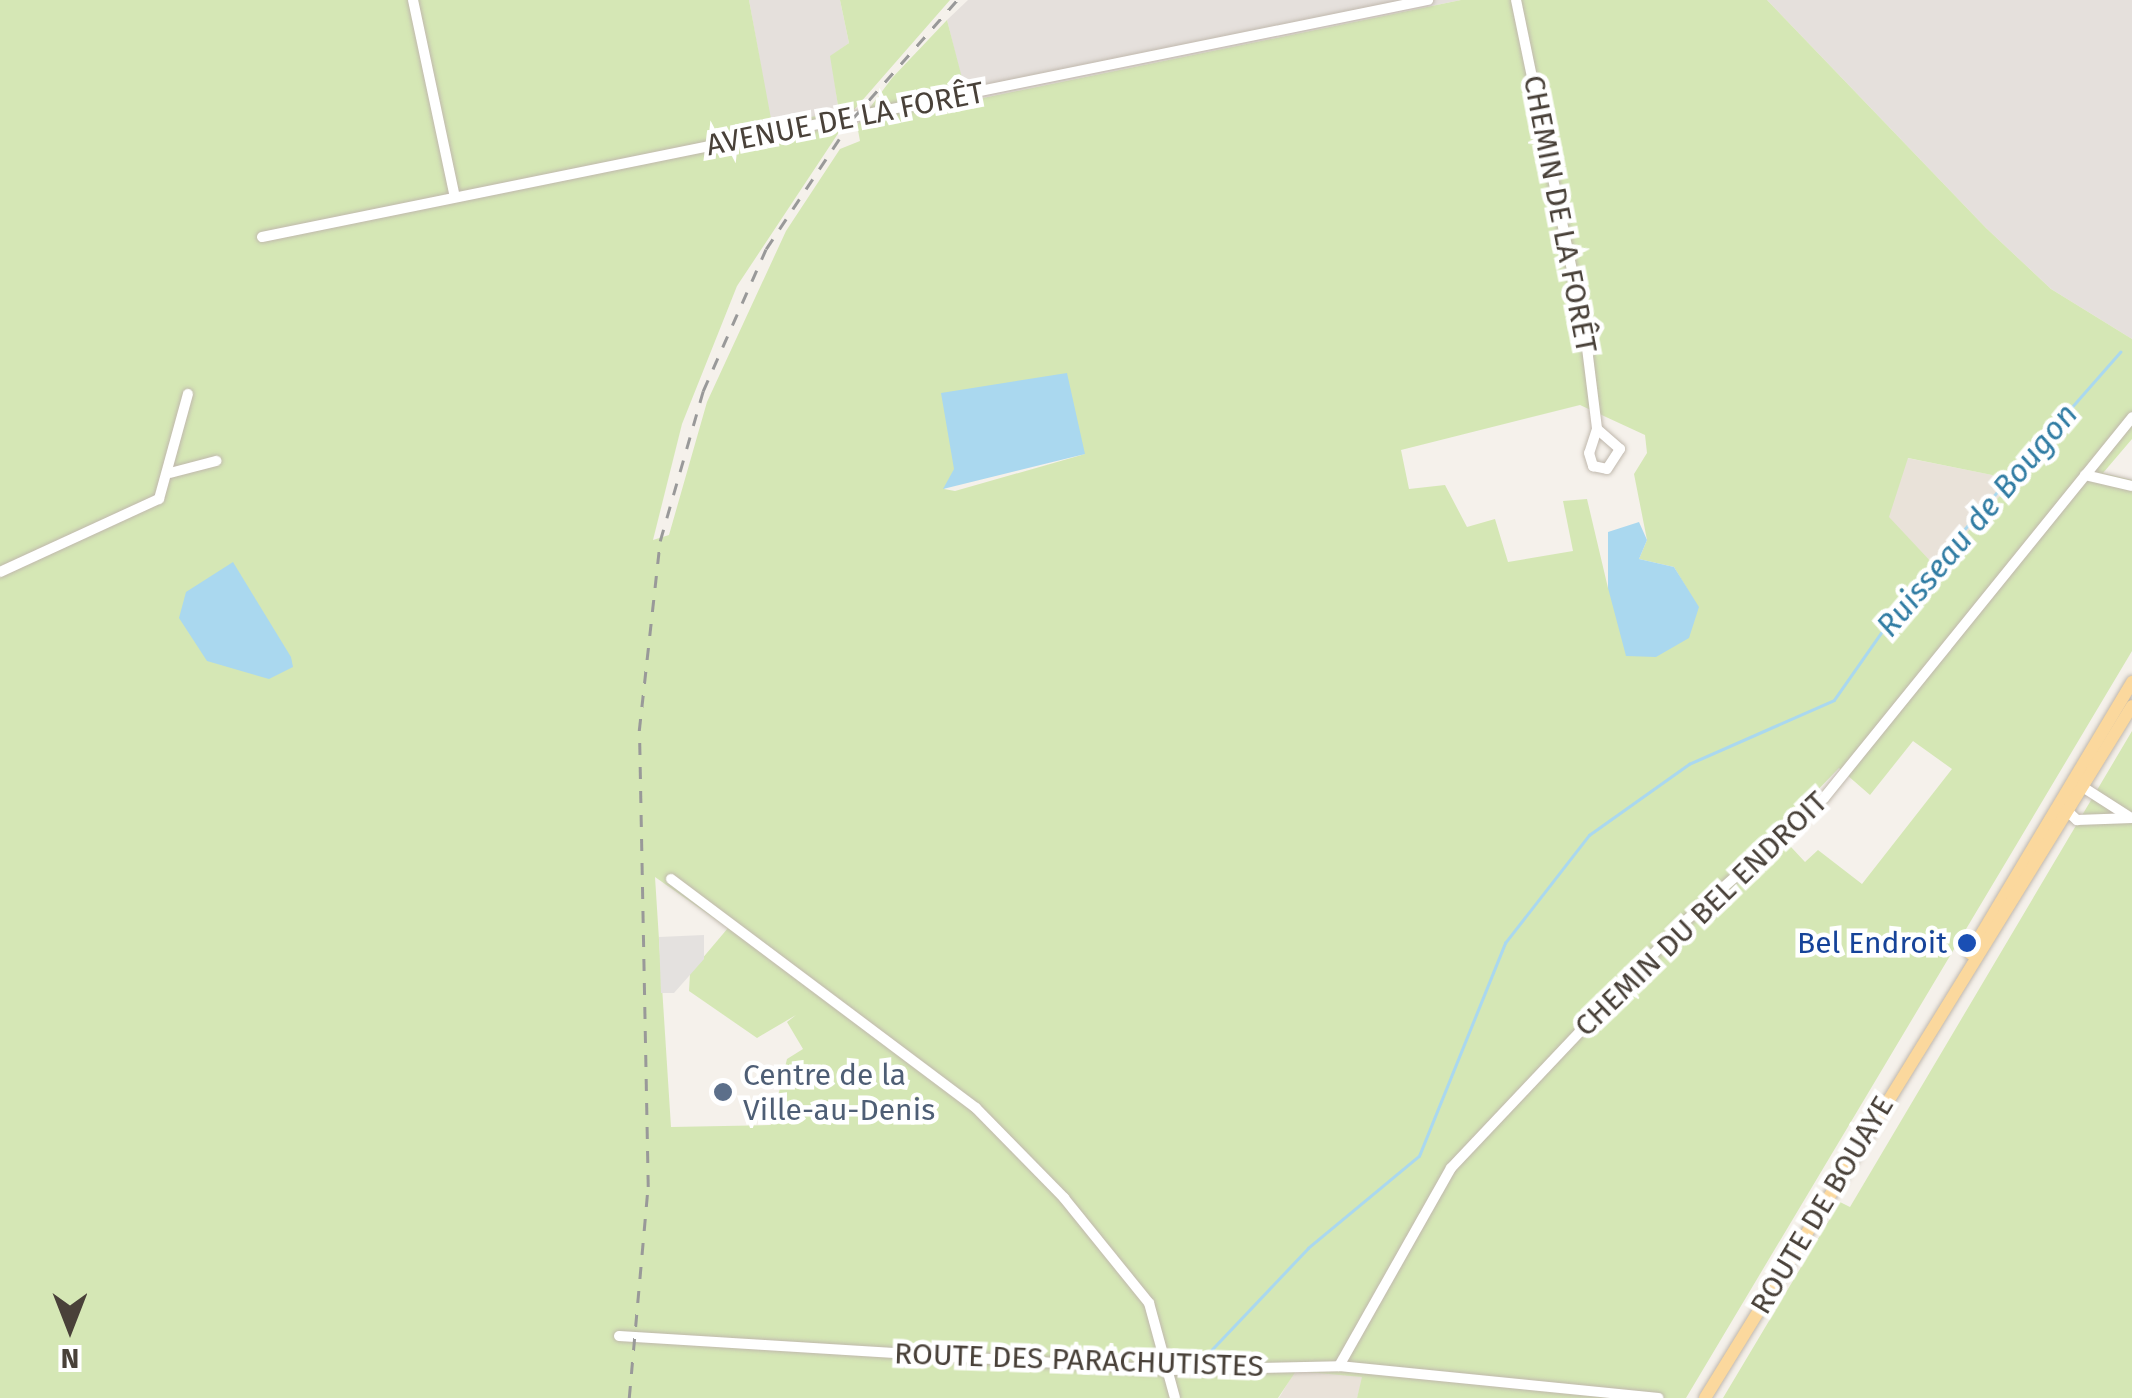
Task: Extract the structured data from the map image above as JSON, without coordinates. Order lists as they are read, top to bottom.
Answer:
{
  "streets": {
    "main road": ["ROUTE DE BOUAYE"],
    "street": [
      "AVENUE DE LA FORÊT",
      "CHEMIN DE LA FORÊT",
      "CHEMIN DU BEL ENDROIT",
      "ROUTE DES PARACHUTISTES"
    ]
  },
  "crossings": [
    ["CHEMIN DU BEL ENDROIT", "ROUTE DES PARACHUTISTES"]
  ],
  "water": ["Ruisseau de Bougon"],
  "places": ["Bel Endroit", "Centre de la Ville-au-Denis"],
  "north": "bottom"
}
